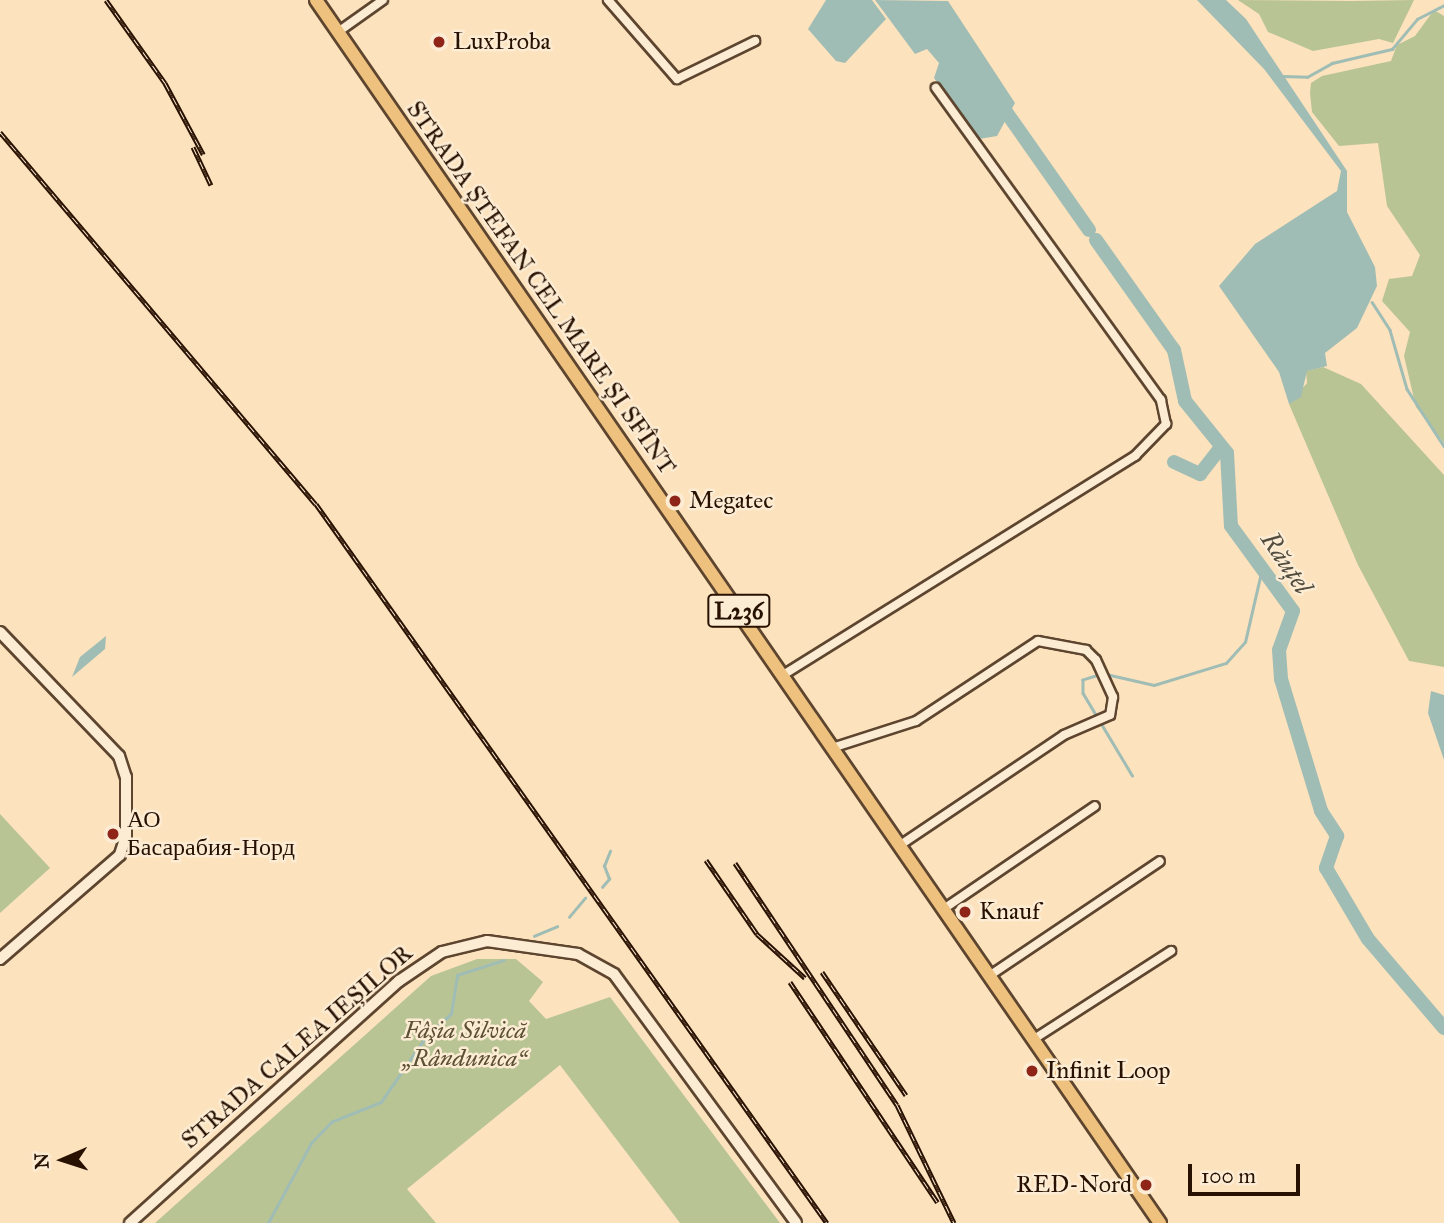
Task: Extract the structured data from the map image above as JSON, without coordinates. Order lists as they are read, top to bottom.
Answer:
{
  "streets": {
    "main road": ["STRADA ȘTEFAN CEL MARE ȘI SFÎNT", "L236"],
    "street": ["STRADA CALEA IEȘILOR"]
  },
  "water": ["Răuțel"],
  "parks": ["Fâşia Silvică „Rândunica“"],
  "places": [
    "LuxProba",
    "Megatec",
    "АО Басарабия-Норд",
    "Knauf",
    "Infinit Loop",
    "RED-Nord"
  ],
  "scale_bar": "100 m",
  "north": "left"
}
